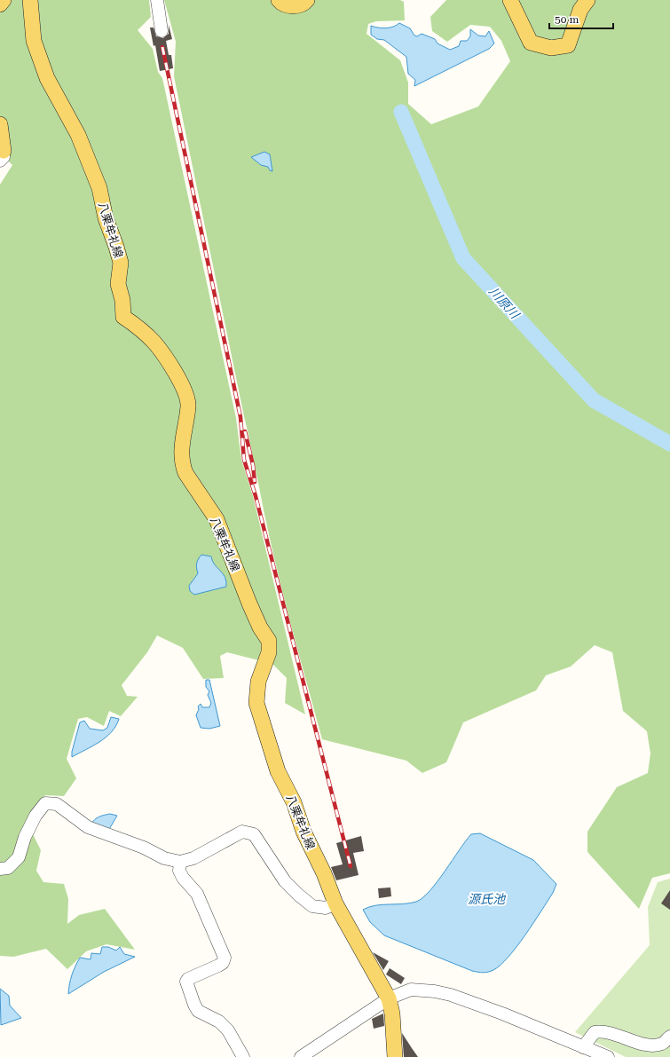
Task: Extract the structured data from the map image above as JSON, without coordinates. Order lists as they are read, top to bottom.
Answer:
{
  "streets": {
    "main road": ["八栗牟礼線"]
  },
  "water": ["川原川", "源氏池"],
  "scale_bar": "50 m"
}
